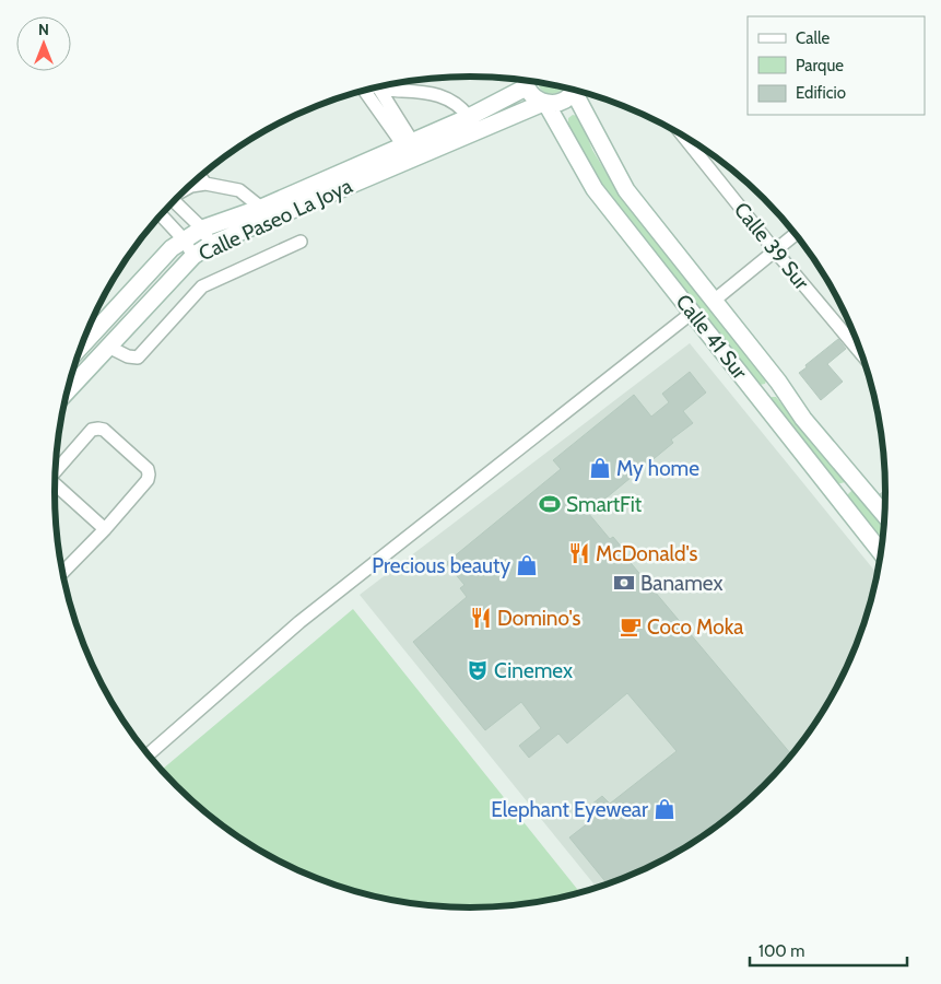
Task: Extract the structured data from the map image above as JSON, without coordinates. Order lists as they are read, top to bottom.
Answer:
{
  "streets": {
    "main road": ["Calle Paseo La Joya", "Calle 41 Sur"],
    "street": ["Calle 39 Sur"]
  },
  "crossings": [
    ["Calle Paseo La Joya", "Calle 41 Sur"]
  ],
  "places": {
    "shop": ["My home", "Precious beauty", "Elephant Eyewear"],
    "sports": ["SmartFit"],
    "restaurant": ["McDonald's", "Domino's"],
    "bank": ["Banamex"],
    "cafe": ["Coco Moka"],
    "theatre": ["Cinemex"]
  },
  "legend": ["Calle", "Parque", "Edificio"],
  "scale_bar": "100 m",
  "north": "top"
}
